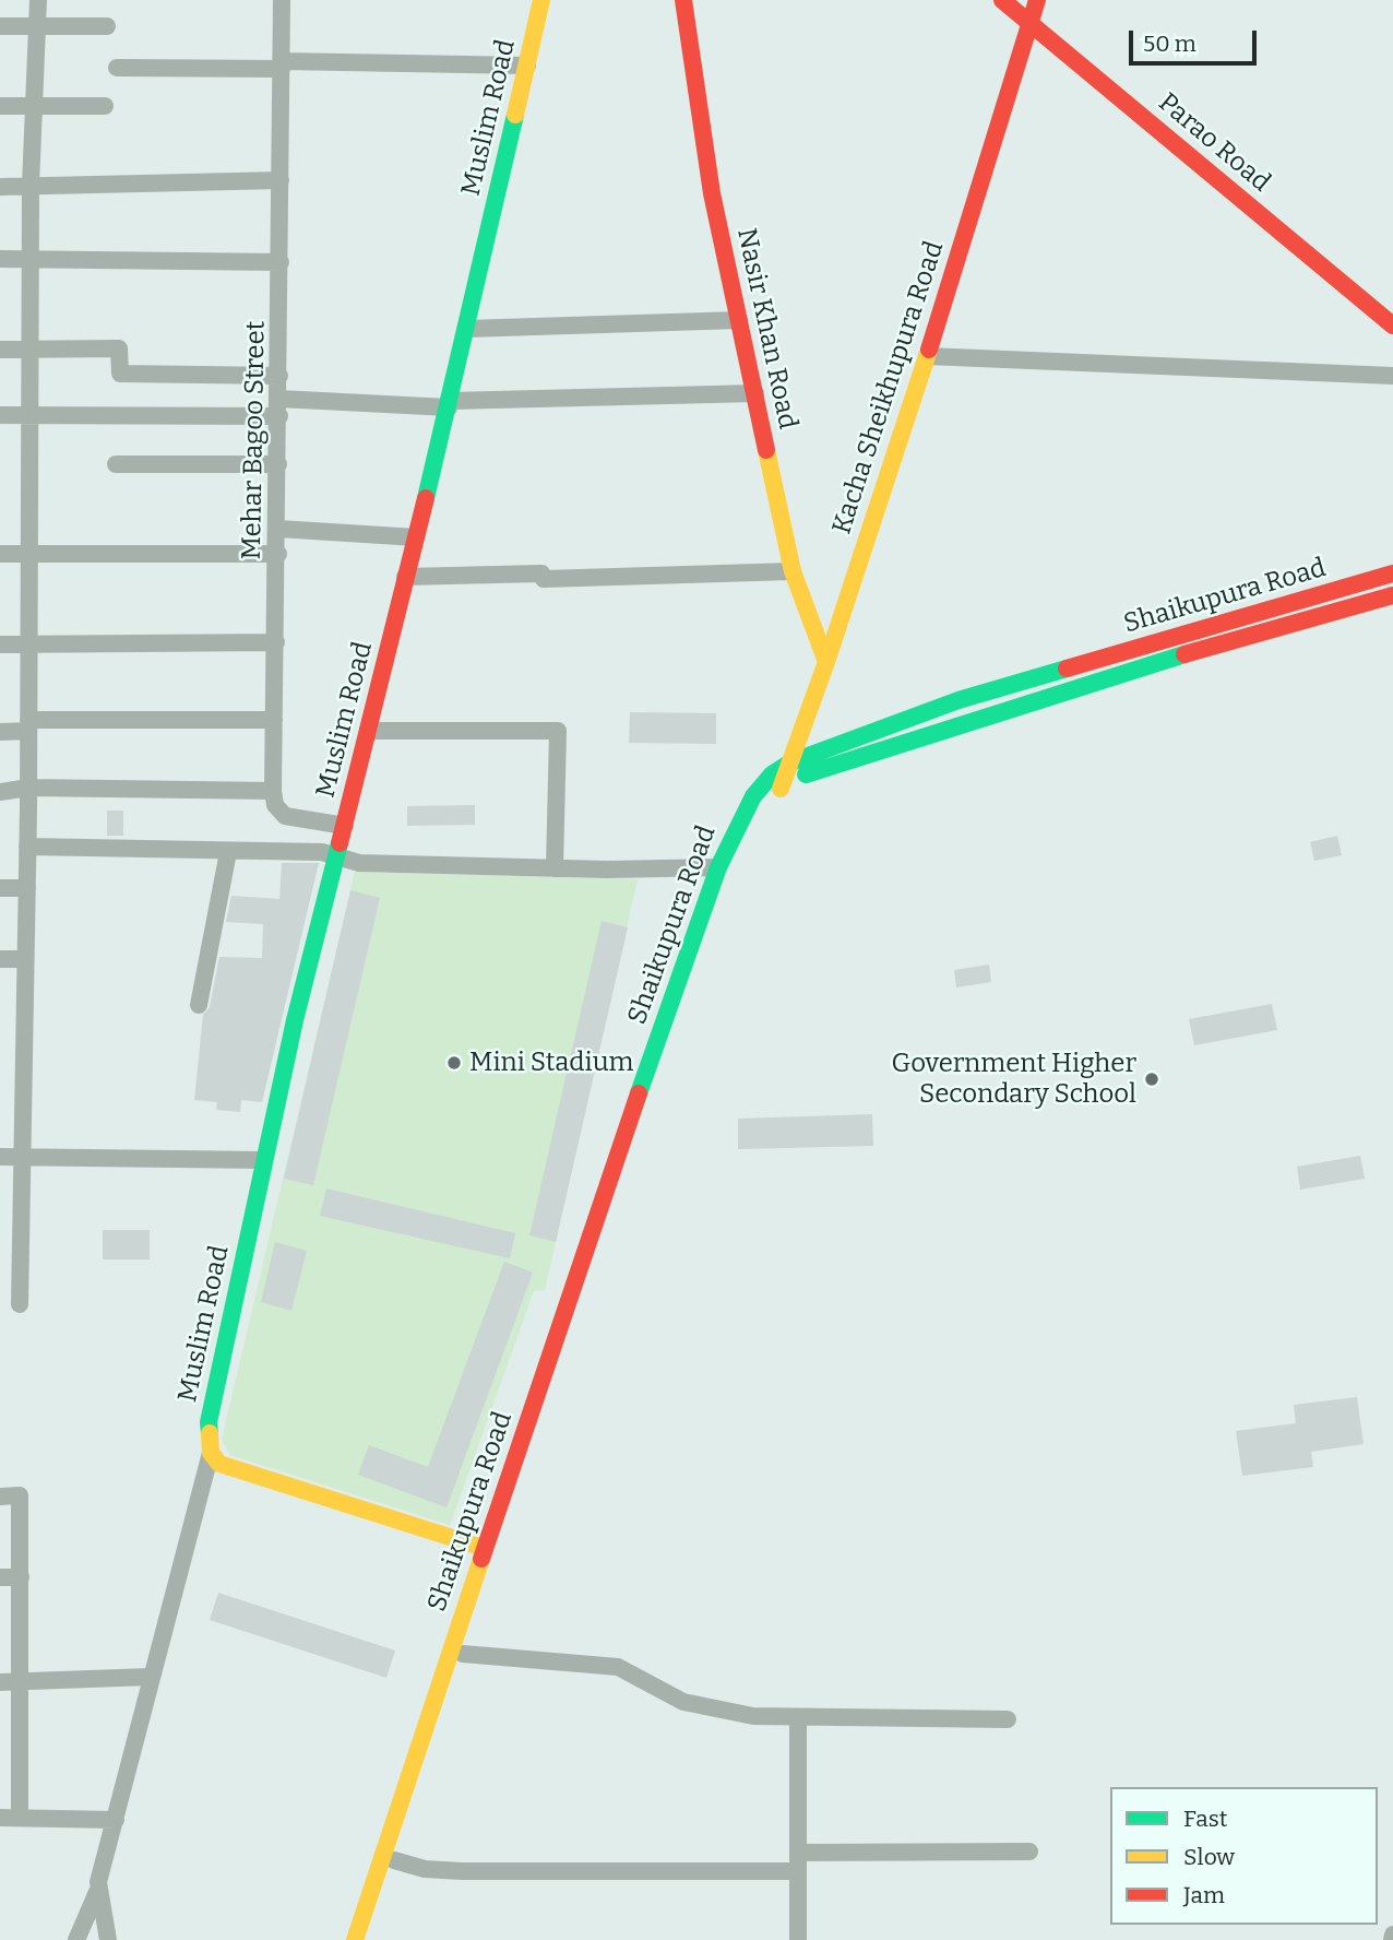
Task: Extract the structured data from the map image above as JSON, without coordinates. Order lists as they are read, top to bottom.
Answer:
{
  "streets": {
    "main road": [
      "Muslim Road",
      "Parao Road",
      "Nasir Khan Road",
      "Kacha Sheikhupura Road",
      "Shaikupura Road"
    ],
    "street": ["Mehar Bagoo Street"]
  },
  "crossings": [
    ["Parao Road", "Kacha Sheikhupura Road"],
    ["Nasir Khan Road", "Kacha Sheikhupura Road"],
    ["Kacha Sheikhupura Road", "Shaikupura Road"]
  ],
  "places": ["Mini Stadium", "Government Higher Secondary School"],
  "legend": ["Fast", "Slow", "Jam"],
  "scale_bar": "50 m"
}
